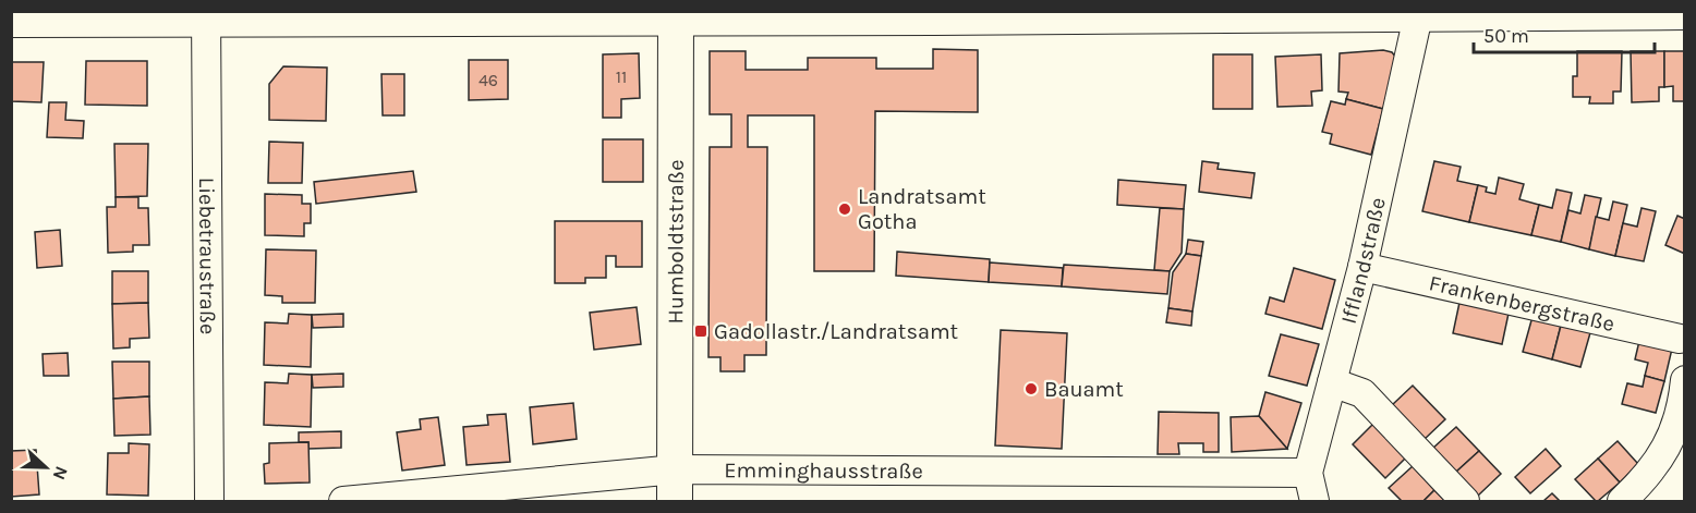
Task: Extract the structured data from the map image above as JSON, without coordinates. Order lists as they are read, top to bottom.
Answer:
{
  "streets": {
    "main road": ["Humboldtstraße"],
    "street": [
      "Liebetraustraße",
      "Ifflandstraße",
      "Frankenbergstraße",
      "Emminghausstraße"
    ]
  },
  "crossings": [
    ["Humboldtstraße", "Emminghausstraße"],
    ["Ifflandstraße", "Frankenbergstraße"],
    ["Ifflandstraße", "Emminghausstraße"]
  ],
  "places": {
    "other": ["Landratsamt Gotha", "Bauamt"],
    "transit": ["Gadollastr./Landratsamt"]
  },
  "house_numbers": ["11", "46"],
  "scale_bar": "50 m",
  "north": "right"
}
